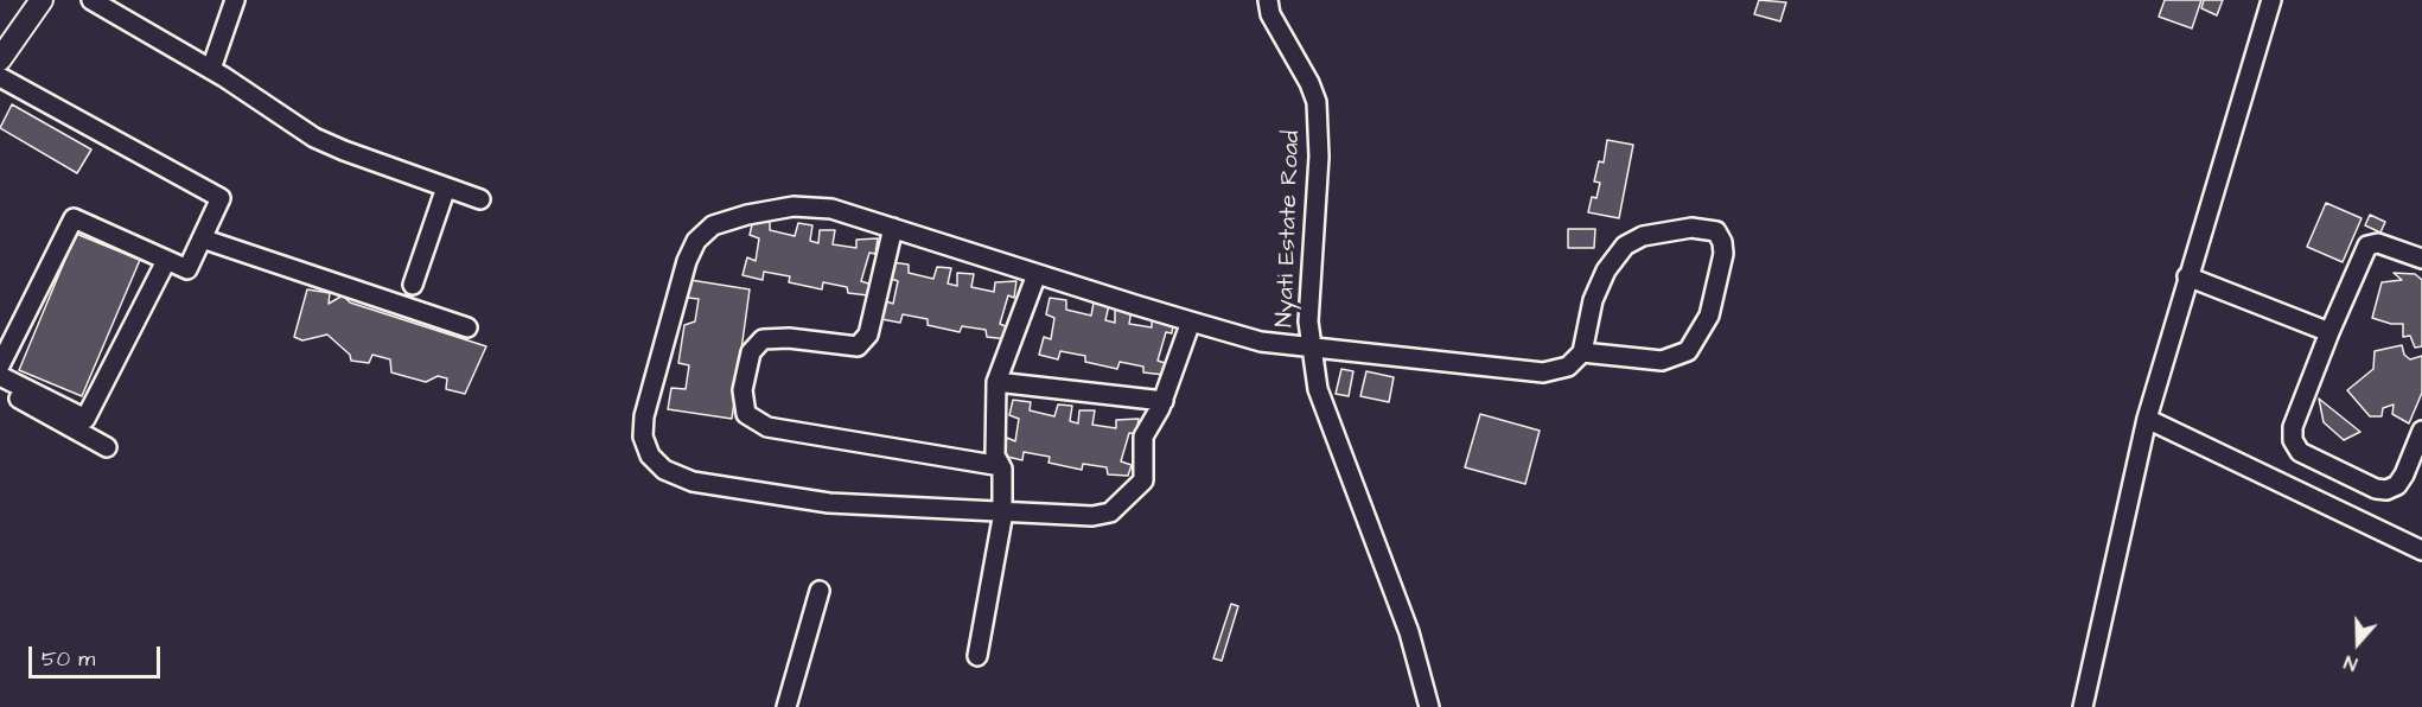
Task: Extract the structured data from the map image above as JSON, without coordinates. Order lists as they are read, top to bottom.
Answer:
{
  "streets": {
    "street": ["Nyati Estate Road"]
  },
  "scale_bar": "50 m",
  "north": "bottom"
}
